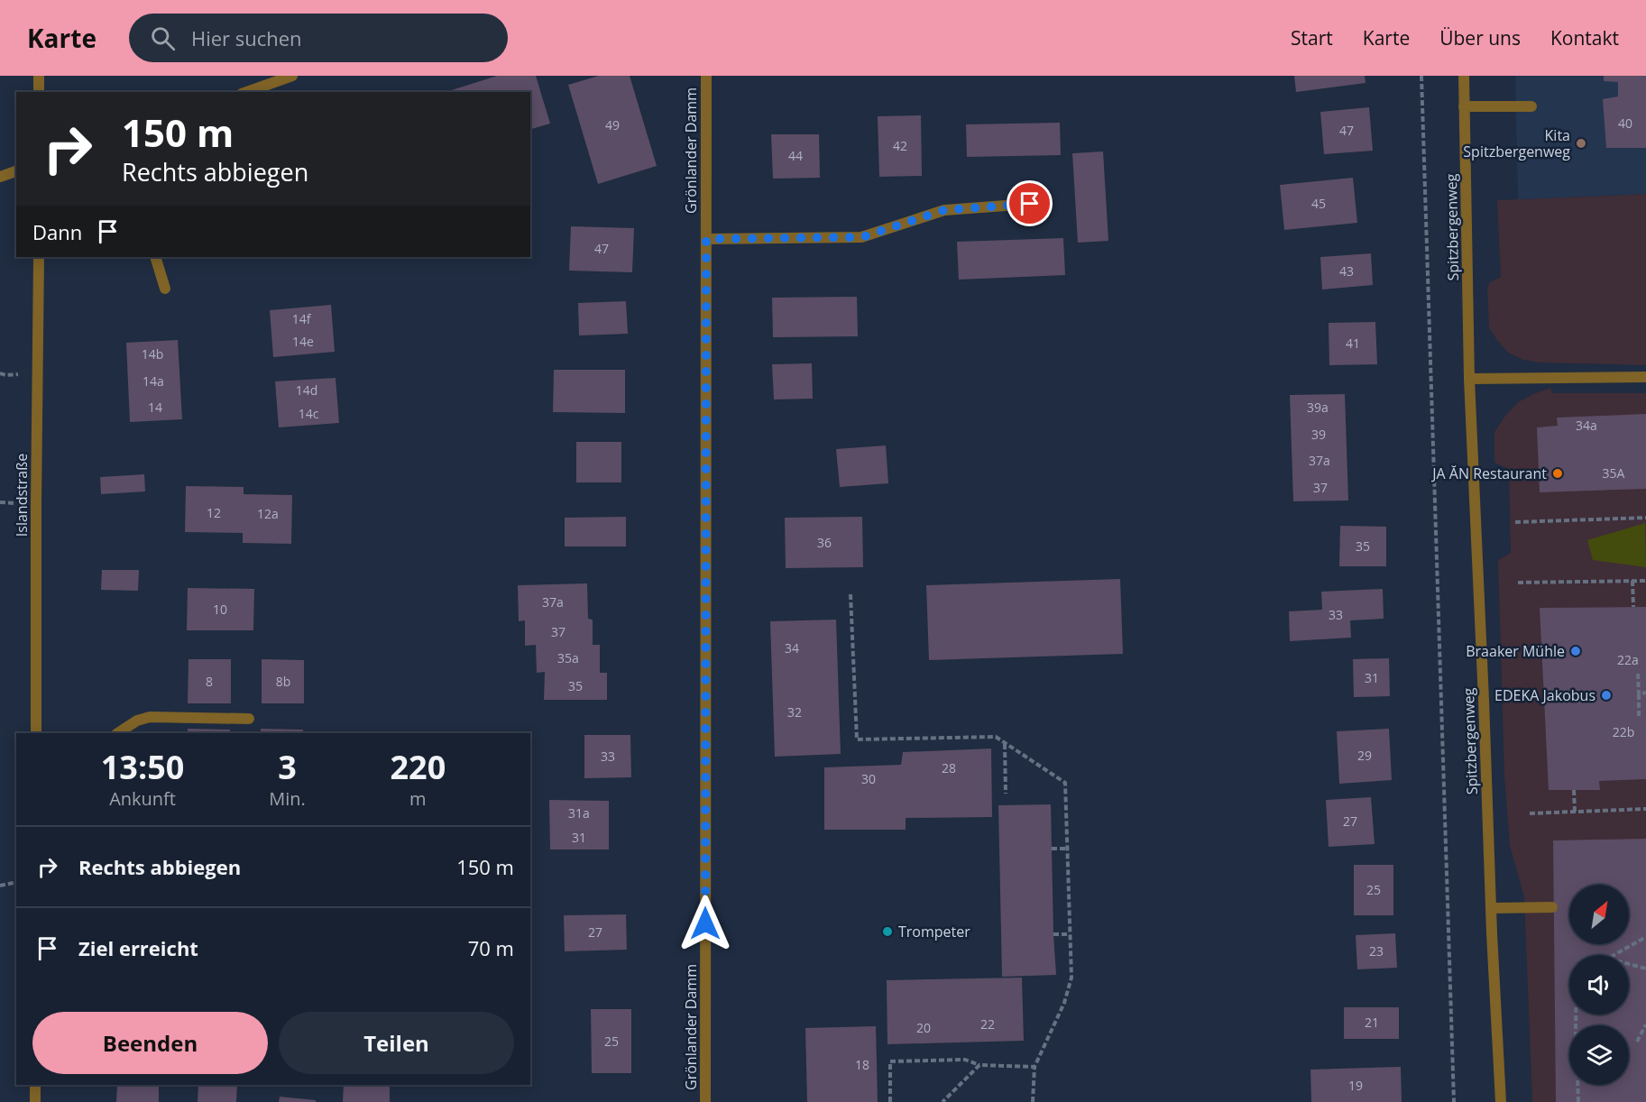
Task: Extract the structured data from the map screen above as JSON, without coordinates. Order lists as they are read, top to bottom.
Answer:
{
  "streets": {
    "street": ["Grönlander Damm", "Spitzbergenweg", "Islandstraße"]
  },
  "places": [
    "Kita Spitzbergenweg",
    "JA ĂN Restaurant",
    "Braaker Mühle",
    "EDEKA Jakobus",
    "Trompeter"
  ],
  "house_numbers": [
    "40",
    "49",
    "47",
    "42",
    "44",
    "45",
    "47",
    "43",
    "14f",
    "14e",
    "41",
    "14b",
    "14a",
    "14d",
    "14",
    "39a",
    "14c",
    "34a",
    "39",
    "37a",
    "35A",
    "37",
    "12",
    "12a",
    "36",
    "35",
    "37a",
    "10",
    "33",
    "37",
    "34",
    "35a",
    "22a",
    "31",
    "8",
    "8b",
    "35",
    "32",
    "22b",
    "29",
    "33",
    "28",
    "30",
    "31a",
    "27",
    "31",
    "25",
    "27",
    "23",
    "21",
    "22",
    "20",
    "25",
    "18",
    "19"
  ],
  "north": "top right",
  "page": {
    "header": "Karte",
    "search": "Hier suchen",
    "nav": [
      "Start",
      "Karte",
      "Über uns",
      "Kontakt"
    ],
    "turn": ["150 m", "Rechts abbiegen"],
    "then": "Dann",
    "eta": [
      "13:50",
      "Ankunft",
      "3",
      "Min.",
      "220",
      "m"
    ],
    "list": [
      {
        "name": "Rechts abbiegen",
        "value": "150 m"
      },
      {
        "name": "Ziel erreicht",
        "value": "70 m"
      }
    ],
    "buttons": ["Beenden", "Teilen"]
  }
}
